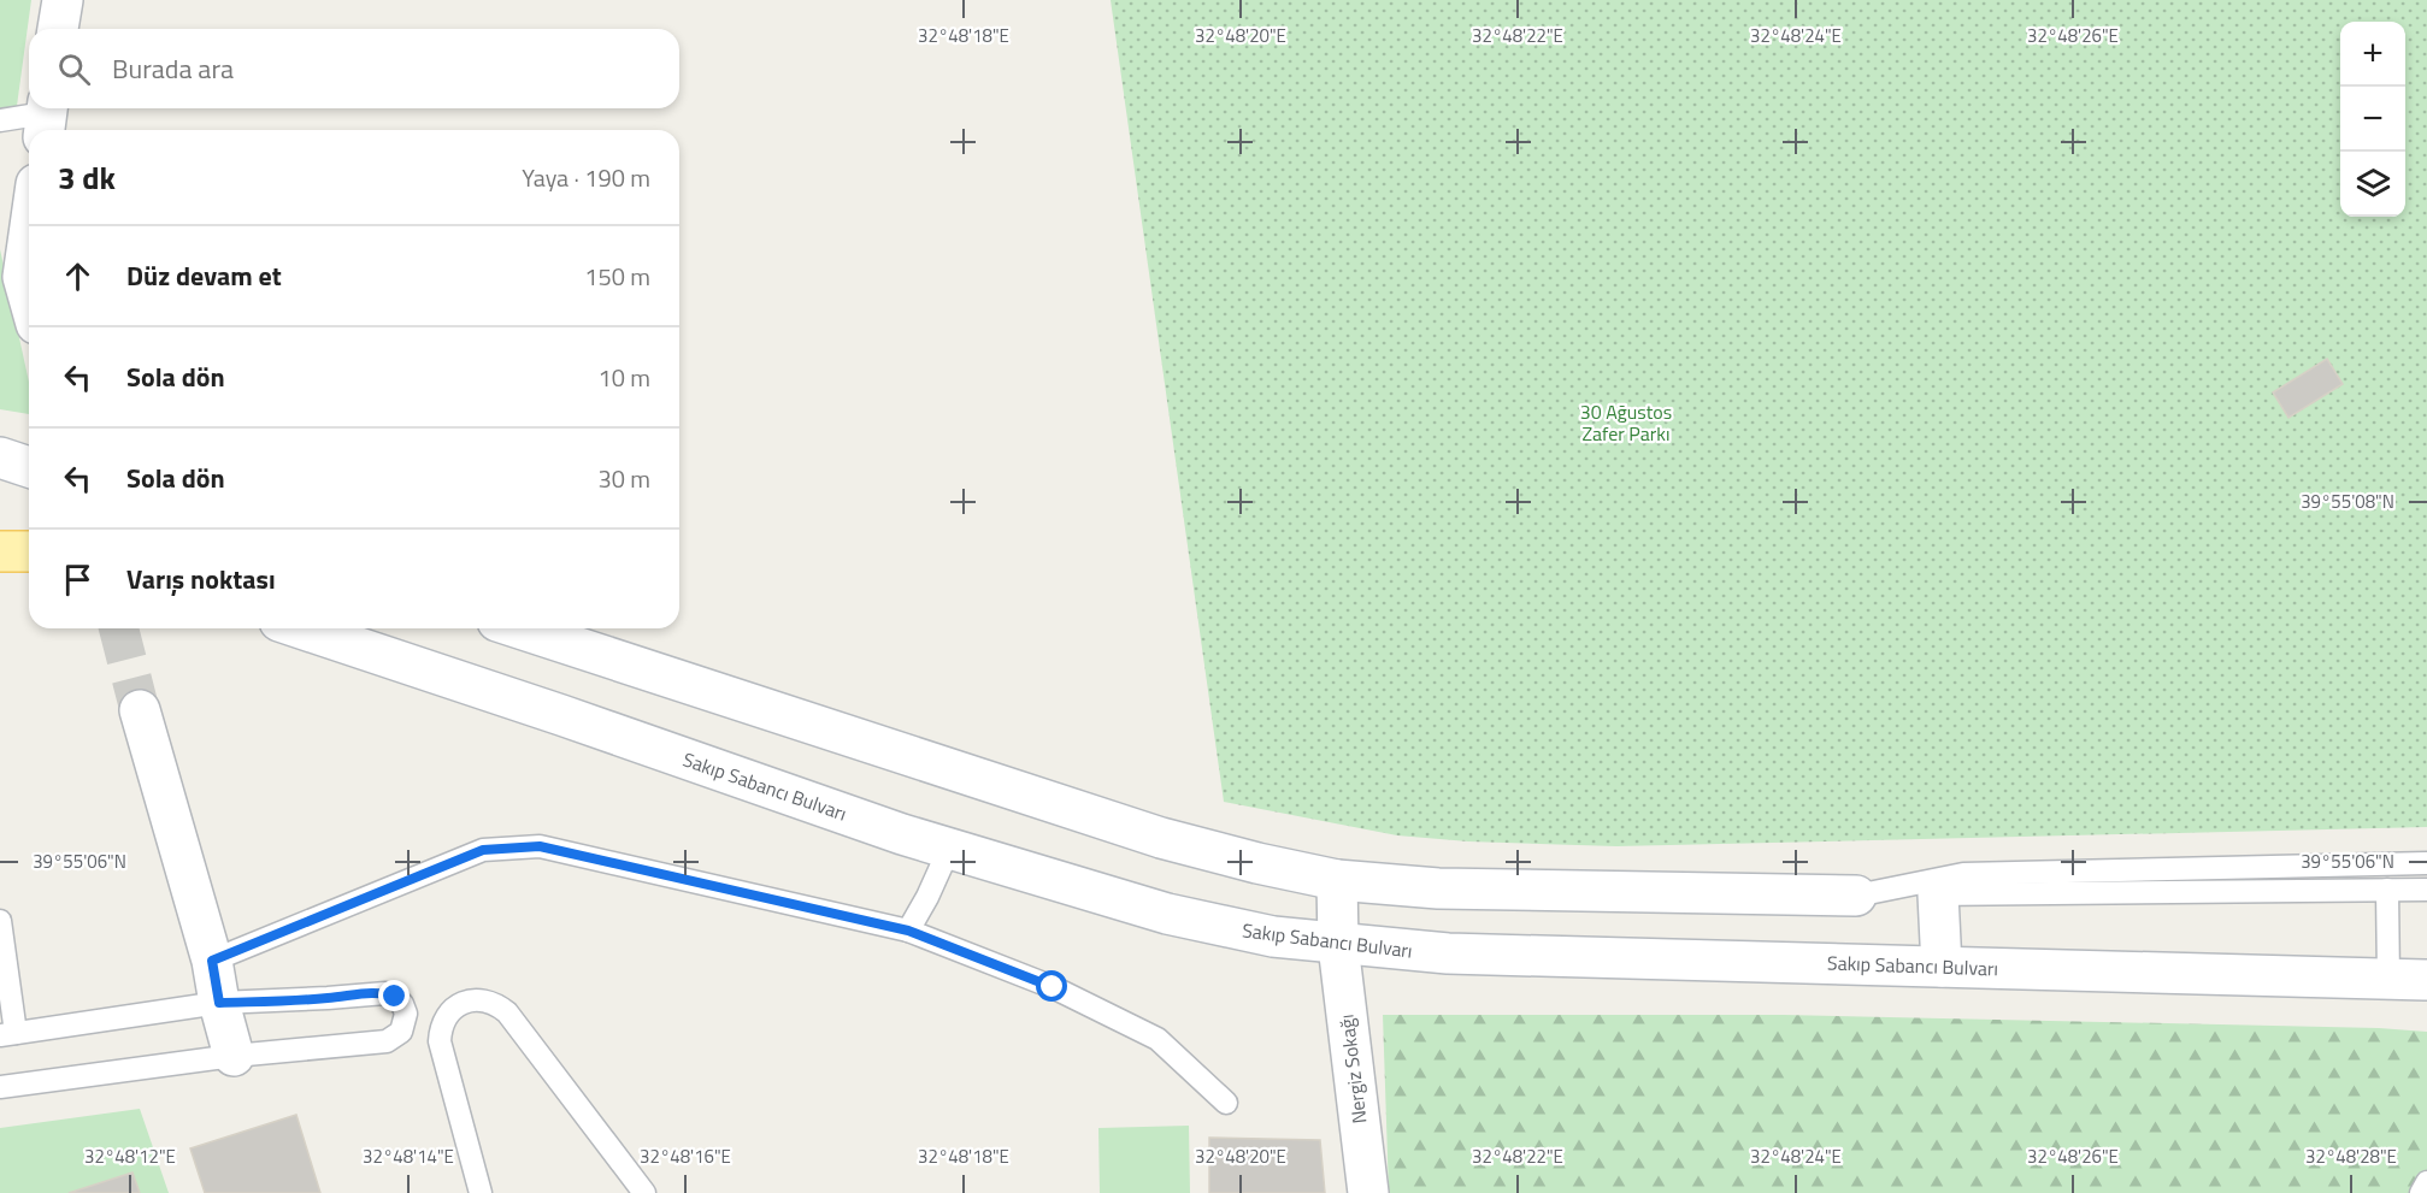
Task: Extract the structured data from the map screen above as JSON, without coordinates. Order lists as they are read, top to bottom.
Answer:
{
  "streets": {
    "street": ["Sakıp Sabancı Bulvarı", "Nergiz Sokağı"]
  },
  "crossings": [
    ["Sakıp Sabancı Bulvarı", "Nergiz Sokağı"]
  ],
  "parks": ["30 Ağustos Zafer Parkı"],
  "page": {
    "map_buttons": ["+", "−"],
    "search": "Burada ara",
    "heading": ["3 dk", "Yaya · 190 m"],
    "list": [
      ["Düz devam et", "150 m"],
      ["Sola dön", "10 m"],
      ["Sola dön", "30 m"],
      "Varış noktası"
    ]
  },
  "coordinates": [
    "32°48'18\"E",
    "32°48'20\"E",
    "32°48'22\"E",
    "32°48'24\"E",
    "32°48'26\"E",
    "39°55'08\"N",
    "39°55'06\"N",
    "32°48'12\"E",
    "32°48'14\"E",
    "32°48'16\"E",
    "32°48'28\"E"
  ]
}
